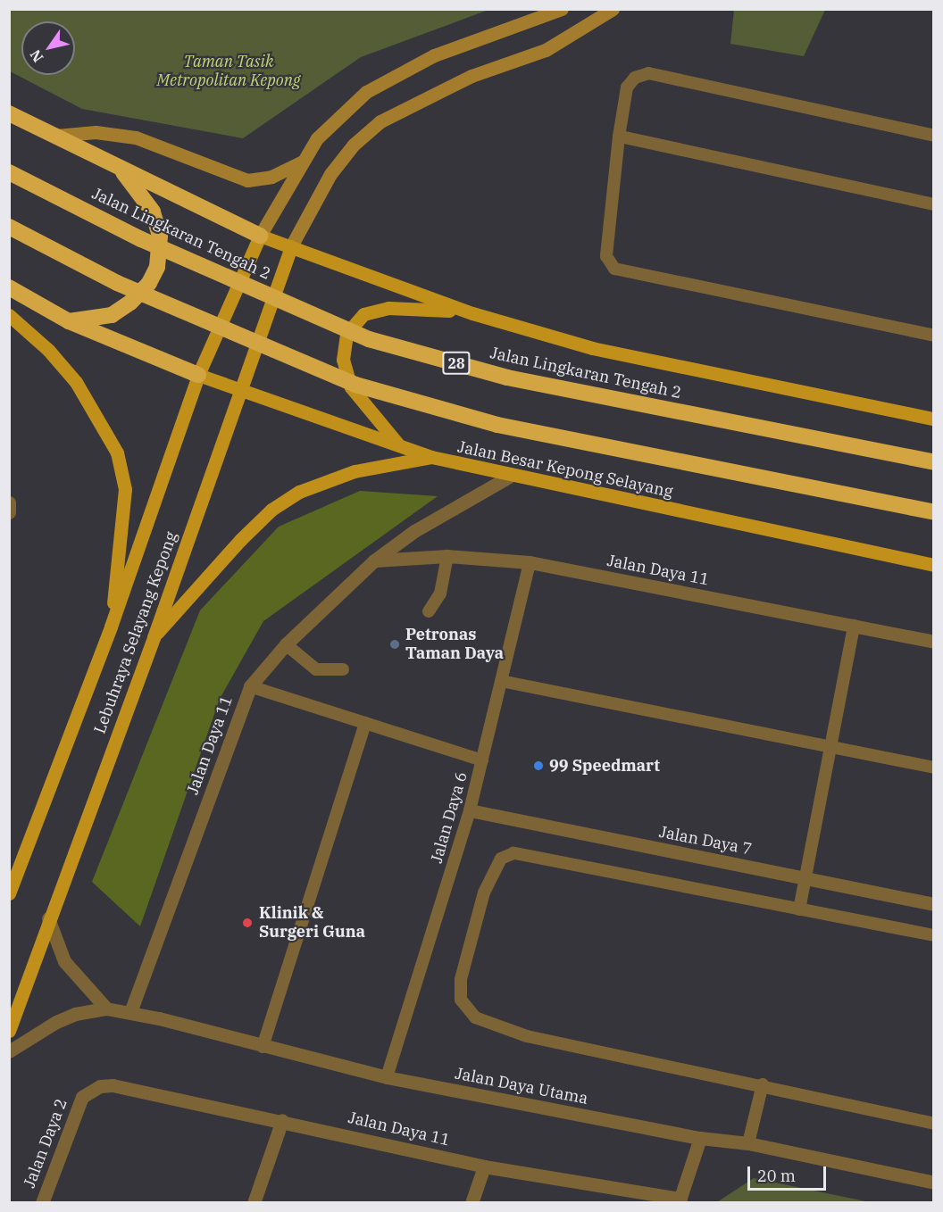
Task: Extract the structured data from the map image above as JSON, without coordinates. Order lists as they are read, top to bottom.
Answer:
{
  "streets": {
    "highway": ["Jalan Lingkaran Tengah 2", "28"],
    "main road": ["Jalan Besar Kepong Selayang", "Lebuhraya Selayang Kepong"],
    "street": [
      "Jalan Daya 11",
      "Jalan Daya 7",
      "Jalan Daya Utama",
      "Jalan Daya 2"
    ],
    "lane": ["Jalan Daya 6"]
  },
  "crossings": [
    ["Jalan Besar Kepong Selayang", "Jalan Daya 11"],
    ["Jalan Besar Kepong Selayang", "Lebuhraya Selayang Kepong"],
    ["Jalan Daya 11", "Jalan Daya 6"],
    ["Jalan Daya 11", "Jalan Daya Utama"],
    ["Jalan Daya 11", "Jalan Daya 2"],
    ["Jalan Daya 6", "Jalan Daya 7"],
    ["Jalan Daya 6", "Jalan Daya Utama"]
  ],
  "parks": ["Taman Tasik Metropolitan Kepong"],
  "places": ["Petronas Taman Daya", "99 Speedmart", "Klinik & Surgeri Guna"],
  "scale_bar": "20 m",
  "north": "bottom left"
}
